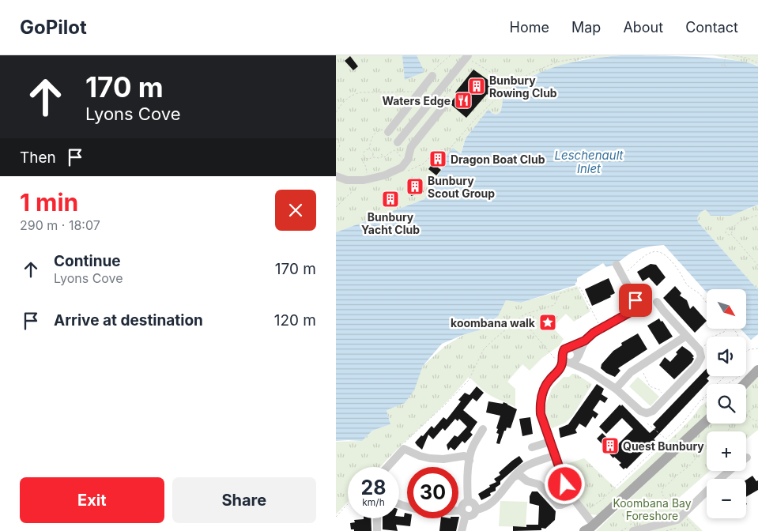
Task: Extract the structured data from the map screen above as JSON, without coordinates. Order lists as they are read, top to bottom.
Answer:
{
  "water": ["Leschenault Inlet"],
  "parks": ["Koombana Bay Foreshore"],
  "places": {
    "building": [
      "Bunbury Rowing Club",
      "Dragon Boat Club",
      "Bunbury Scout Group",
      "Bunbury Yacht Club",
      "Quest Bunbury"
    ],
    "restaurant": ["Waters Edge"],
    "place": ["koombana walk"]
  },
  "north": "bottom right",
  "page": {
    "header": "GoPilot",
    "nav": [
      "Home",
      "Map",
      "About",
      "Contact"
    ],
    "turn": ["170 m", "Lyons Cove"],
    "then": "Then",
    "heading": ["1 min", "290 m · 18:07"],
    "list": [
      {
        "name": "Continue",
        "note": "Lyons Cove",
        "value": "170 m"
      },
      {
        "name": "Arrive at destination",
        "value": "120 m"
      }
    ],
    "map_buttons": ["+", "−"],
    "speed": "28 km/h",
    "limit": "30",
    "buttons": ["Exit", "Share"]
  }
}
